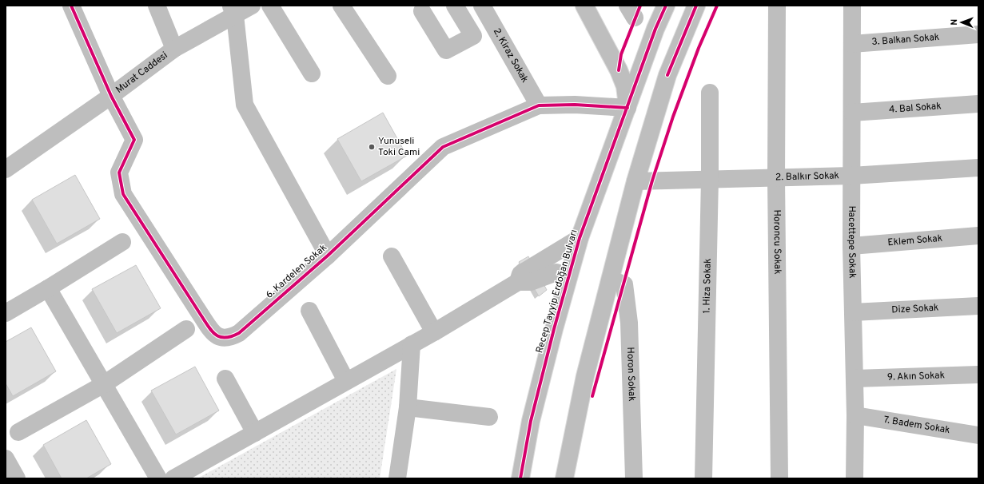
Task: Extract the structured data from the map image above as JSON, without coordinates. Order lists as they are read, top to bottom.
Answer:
{
  "streets": {
    "street": [
      "3. Balkan Sokak",
      "2. Kiraz Sokak",
      "Murat Caddesi",
      "4. Bal Sokak",
      "2. Balkır Sokak",
      "Eklem Sokak",
      "Horoncu Sokak",
      "Hacettepe Sokak",
      "6. Kardelen Sokak",
      "1. Hiza Sokak",
      "Recep Tayyip Erdoğan Bulvarı",
      "Dize Sokak",
      "Horon Sokak",
      "9. Akın Sokak",
      "7. Badem Sokak"
    ]
  },
  "crossings": [
    ["3. Balkan Sokak", "Hacettepe Sokak"],
    ["2. Kiraz Sokak", "6. Kardelen Sokak"],
    ["Murat Caddesi", "6. Kardelen Sokak"],
    ["4. Bal Sokak", "Hacettepe Sokak"],
    ["2. Balkır Sokak", "Horoncu Sokak"],
    ["2. Balkır Sokak", "Hacettepe Sokak"],
    ["2. Balkır Sokak", "1. Hiza Sokak"],
    ["Eklem Sokak", "Hacettepe Sokak"],
    ["Hacettepe Sokak", "Dize Sokak"],
    ["Hacettepe Sokak", "9. Akın Sokak"],
    ["Hacettepe Sokak", "7. Badem Sokak"],
    ["6. Kardelen Sokak", "Recep Tayyip Erdoğan Bulvarı"]
  ],
  "places": ["Yunuseli Toki Cami"],
  "north": "left"
}
